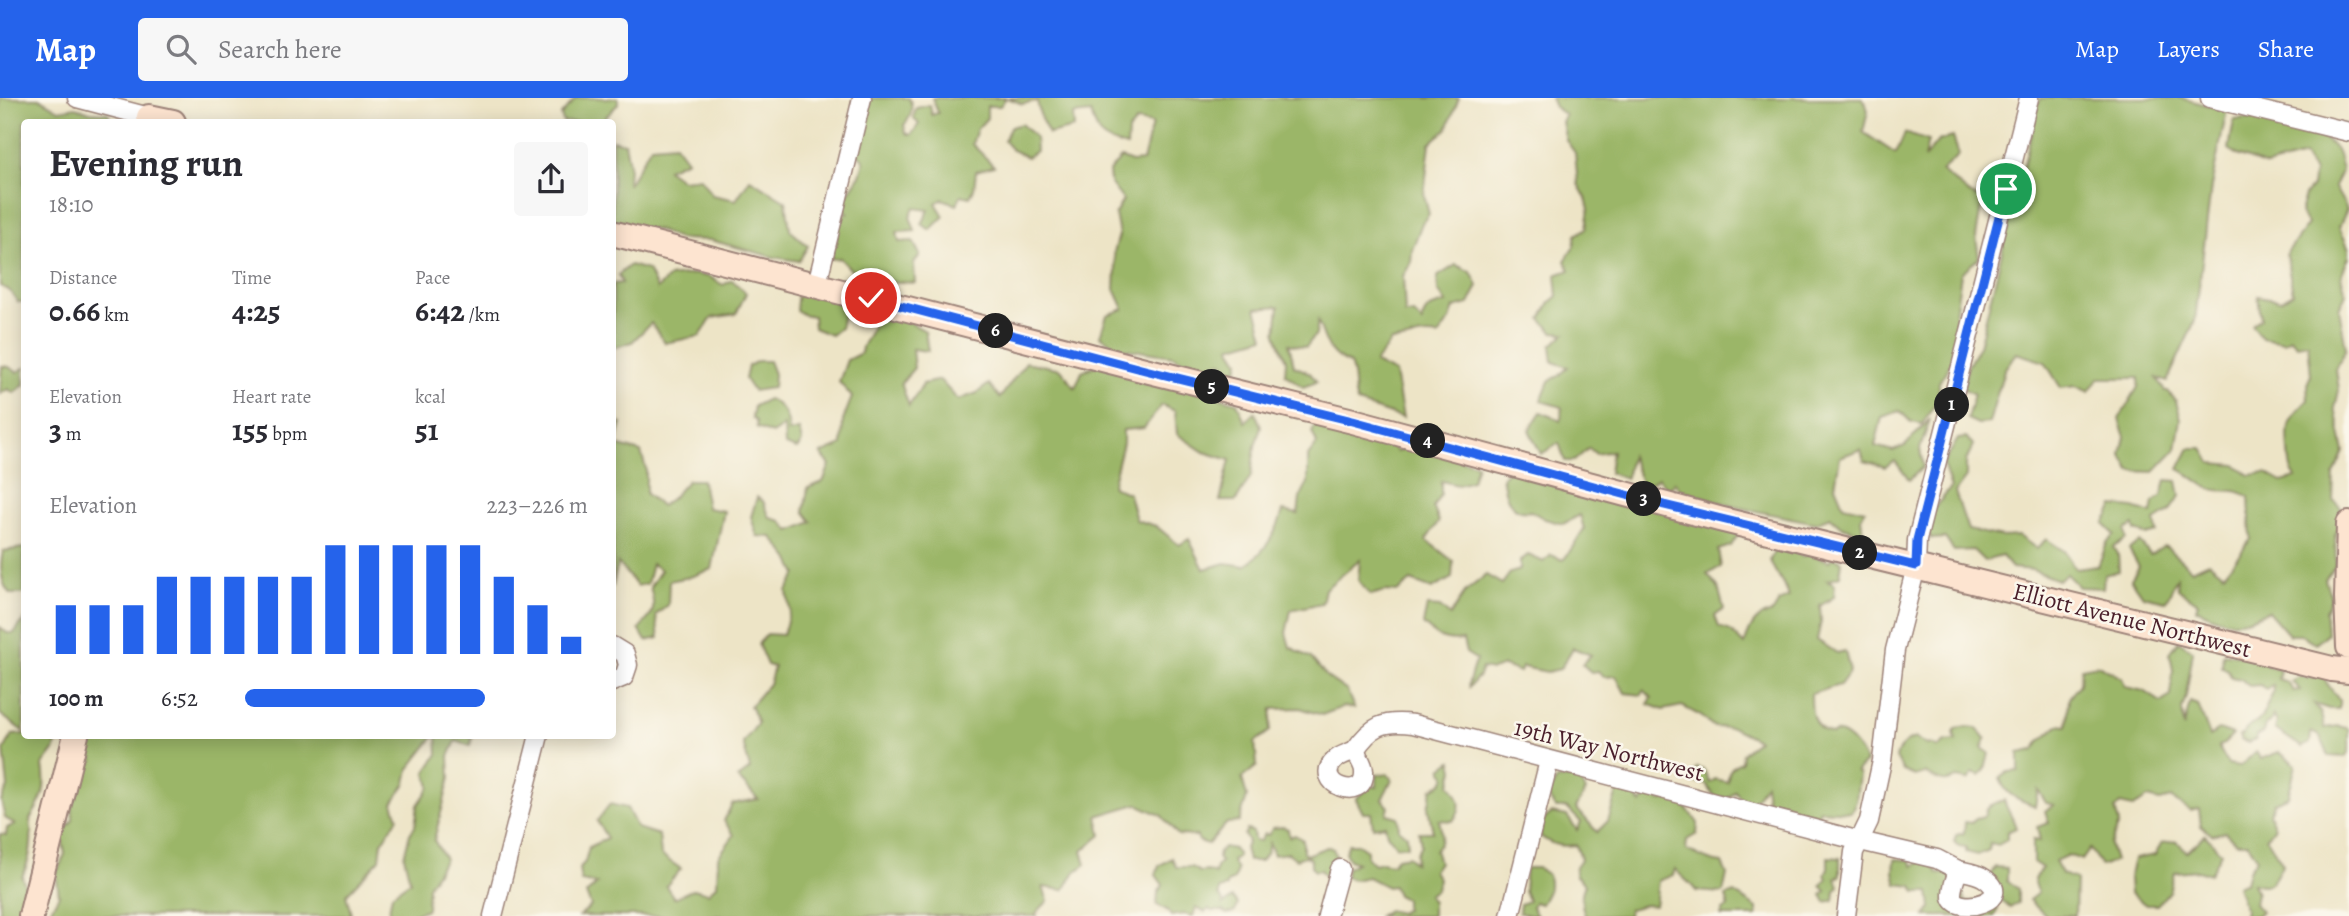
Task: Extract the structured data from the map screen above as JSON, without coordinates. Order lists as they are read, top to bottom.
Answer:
{
  "streets": {
    "street": ["Elliott Avenue Northwest", "19th Way Northwest"]
  },
  "page": {
    "header": "Map",
    "search": "Search here",
    "nav": ["Map", "Layers", "Share"],
    "heading": ["Evening run", "18:10"],
    "stats": [
      ["Distance", "0.66 km"],
      ["Time", "4:25"],
      ["Pace", "6:42 /km"],
      ["Elevation", "3 m"],
      ["Heart rate", "155 bpm"],
      ["kcal", "51"]
    ],
    "pins": [
      "6",
      "5",
      "1",
      "4",
      "3",
      "2"
    ],
    "chart": ["Elevation", "223–226 m"],
    "list": [
      {
        "name": "100 m",
        "note": "6:52"
      }
    ]
  }
}
